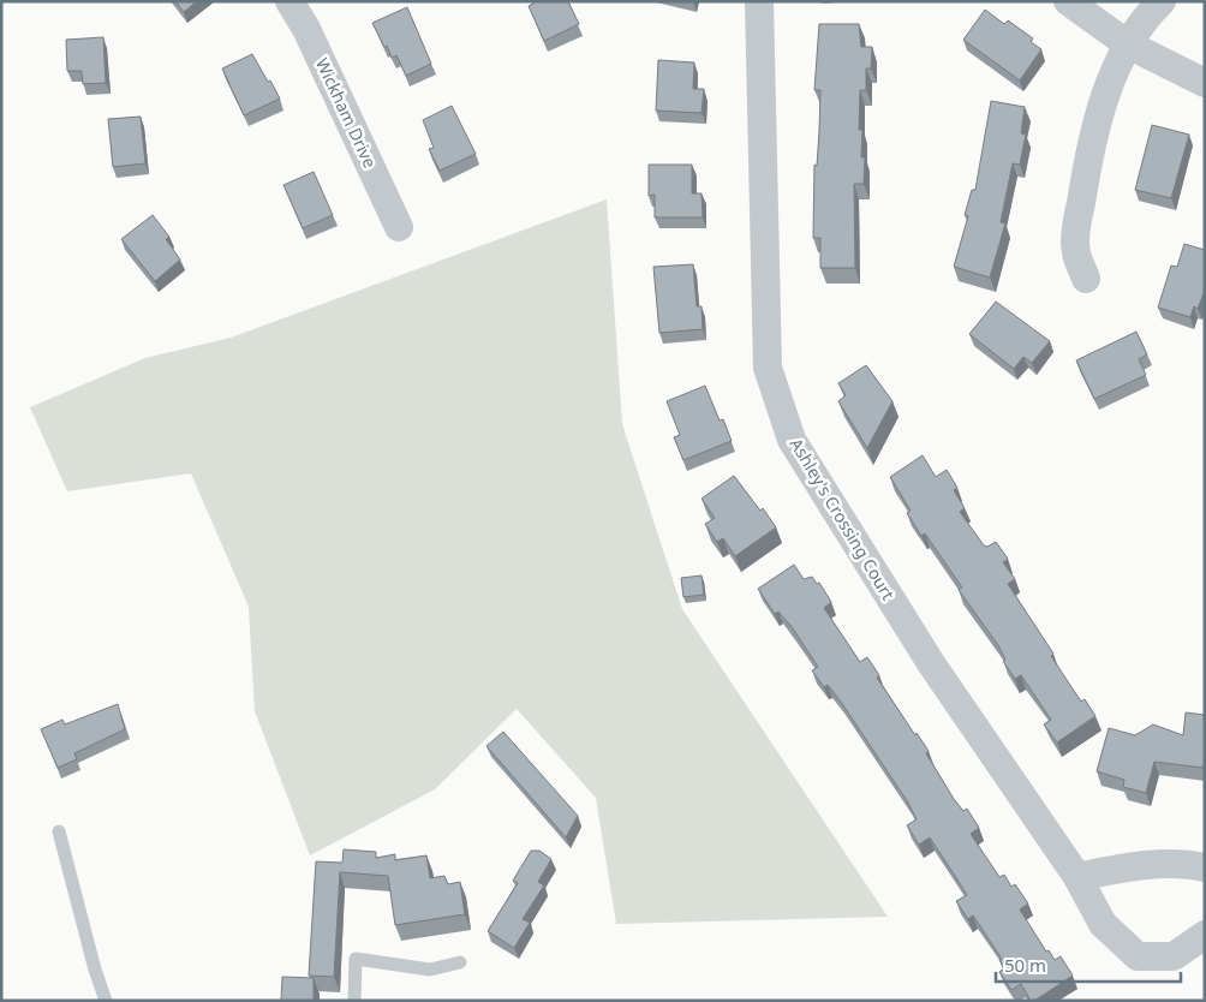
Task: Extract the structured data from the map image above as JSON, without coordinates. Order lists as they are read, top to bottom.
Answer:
{
  "streets": {
    "street": ["Wickham Drive", "Ashley's Crossing Court"]
  },
  "scale_bar": "50 m"
}
